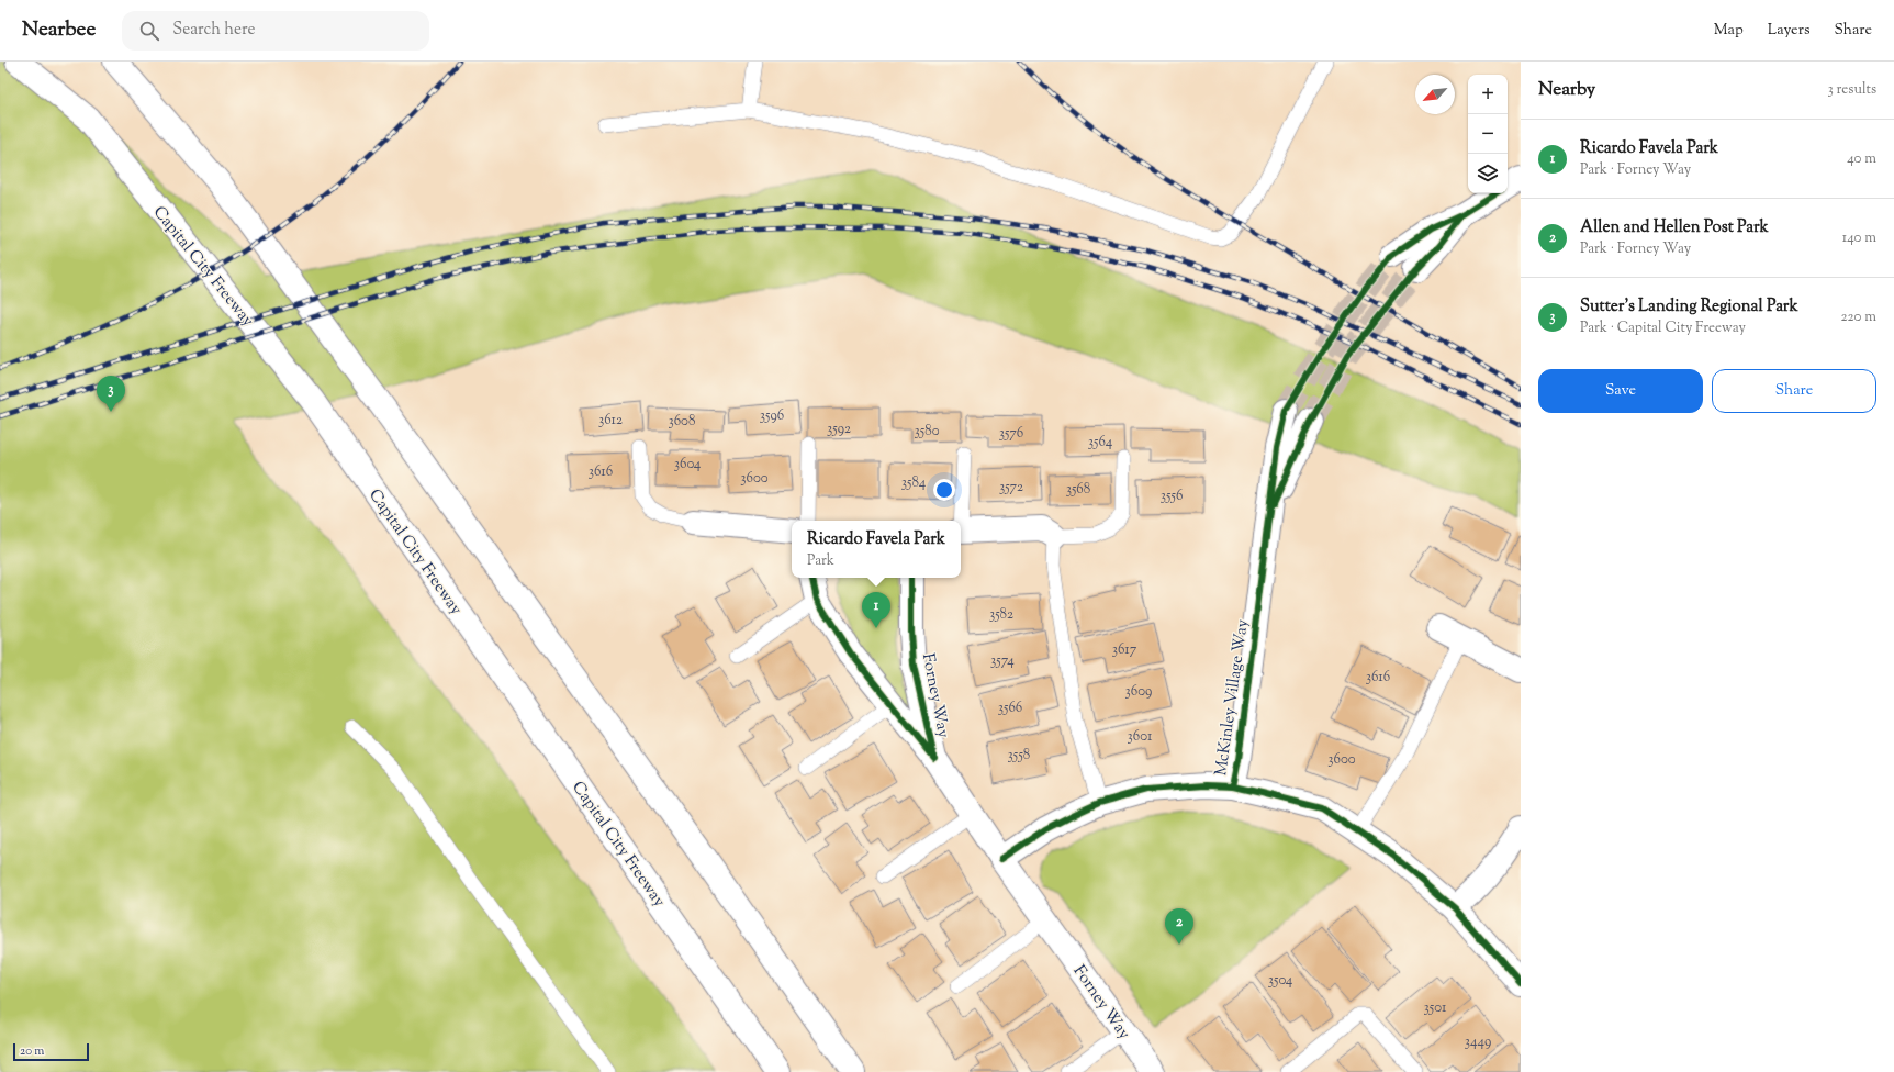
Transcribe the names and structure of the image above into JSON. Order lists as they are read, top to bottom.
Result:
{
  "streets": {
    "main road": ["Capital City Freeway", "Forney Way", "McKinley Village Way"]
  },
  "house_numbers": [
    "3596",
    "3612",
    "3608",
    "3592",
    "3580",
    "3576",
    "3564",
    "3604",
    "3616",
    "3600",
    "3584",
    "3572",
    "3568",
    "3556",
    "3582",
    "3617",
    "3574",
    "3616",
    "3609",
    "3566",
    "3601",
    "3558",
    "3600",
    "3504",
    "3501",
    "3449"
  ],
  "scale_bar": "20 m",
  "north": "bottom left",
  "page": {
    "header": "Nearbee",
    "search": "Search here",
    "nav": ["Map", "Layers", "Share"],
    "heading": ["Nearby", "3 results"],
    "map_buttons": ["+", "−"],
    "list": [
      {
        "mark": "1",
        "name": "Ricardo Favela Park",
        "note": "Park · Forney Way",
        "value": "40 m"
      },
      {
        "mark": "2",
        "name": "Allen and Hellen Post Park",
        "note": "Park · Forney Way",
        "value": "140 m"
      },
      {
        "mark": "3",
        "name": "Sutter's Landing Regional Park",
        "note": "Park · Capital City Freeway",
        "value": "220 m"
      }
    ],
    "buttons": ["Save", "Share"],
    "pins": ["3", "1", "2"],
    "popup": ["Ricardo Favela Park", "Park"],
    "scale": "20 m"
  }
}
